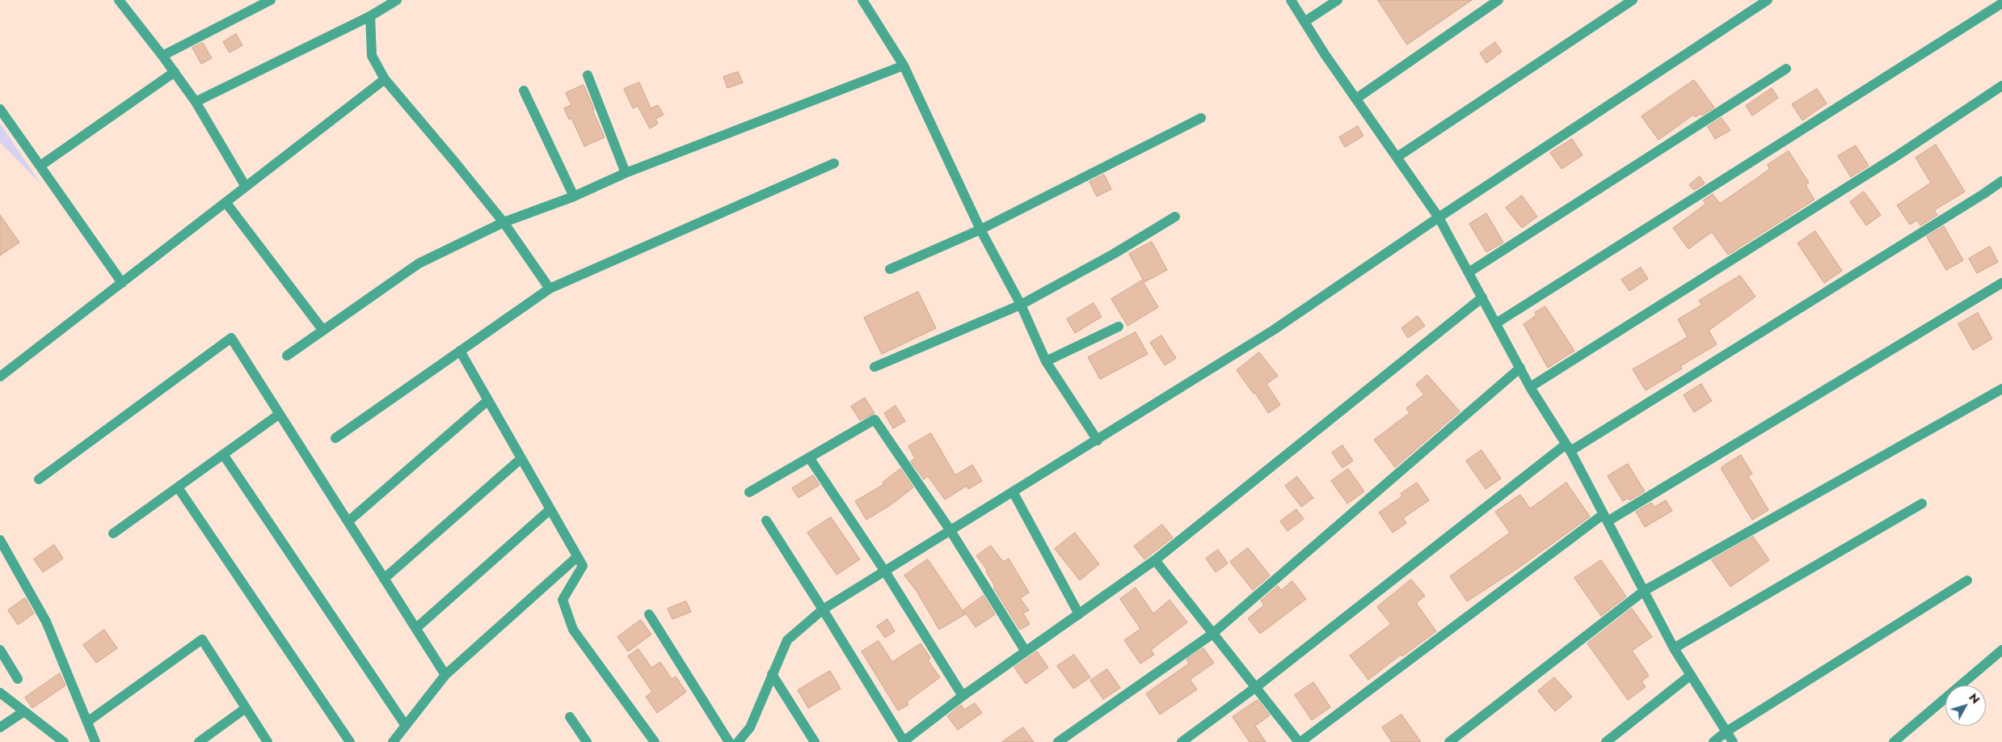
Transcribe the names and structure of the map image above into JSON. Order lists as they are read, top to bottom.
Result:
{
  "north": "top right"
}
